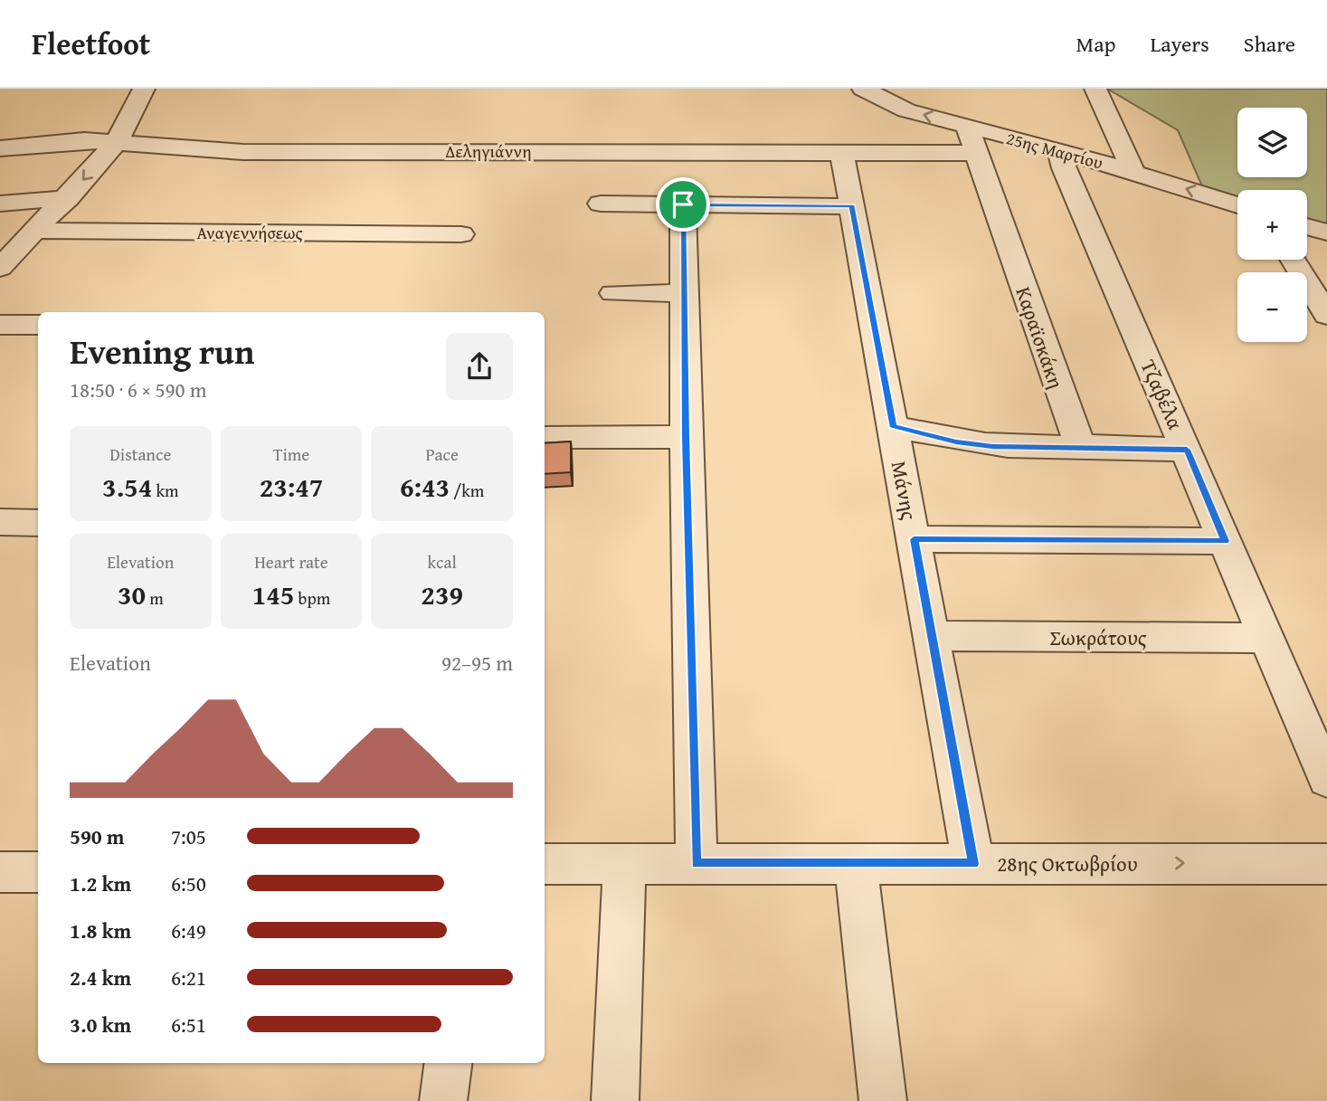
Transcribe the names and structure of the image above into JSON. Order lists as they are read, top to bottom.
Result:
{
  "streets": {
    "street": [
      "25ης Μαρτίου",
      "Δεληγιάννη",
      "Αναγεννήσεως",
      "Καραϊσκάκη",
      "Τζαβέλα",
      "Μάνης",
      "Σωκράτους",
      "28ης Οκτωβρίου"
    ]
  },
  "crossings": [
    ["25ης Μαρτίου", "Καραϊσκάκη"],
    ["25ης Μαρτίου", "Τζαβέλα"],
    ["Δεληγιάννη", "Καραϊσκάκη"],
    ["Δεληγιάννη", "Μάνης"],
    ["Τζαβέλα", "Σωκράτους"],
    ["Μάνης", "Σωκράτους"],
    ["Μάνης", "28ης Οκτωβρίου"]
  ],
  "one_way": ["28ης Οκτωβρίου"],
  "page": {
    "header": "Fleetfoot",
    "nav": ["Map", "Layers", "Share"],
    "map_buttons": ["+", "−"],
    "heading": ["Evening run", "18:50 · 6 × 590 m"],
    "stats": [
      ["Distance", "3.54 km"],
      ["Time", "23:47"],
      ["Pace", "6:43 /km"],
      ["Elevation", "30 m"],
      ["Heart rate", "145 bpm"],
      ["kcal", "239"]
    ],
    "chart": ["Elevation", "92–95 m"],
    "list": [
      {
        "name": "590 m",
        "note": "7:05"
      },
      {
        "name": "1.2 km",
        "note": "6:50"
      },
      {
        "name": "1.8 km",
        "note": "6:49"
      },
      {
        "name": "2.4 km",
        "note": "6:21"
      },
      {
        "name": "3.0 km",
        "note": "6:51"
      }
    ]
  }
}
